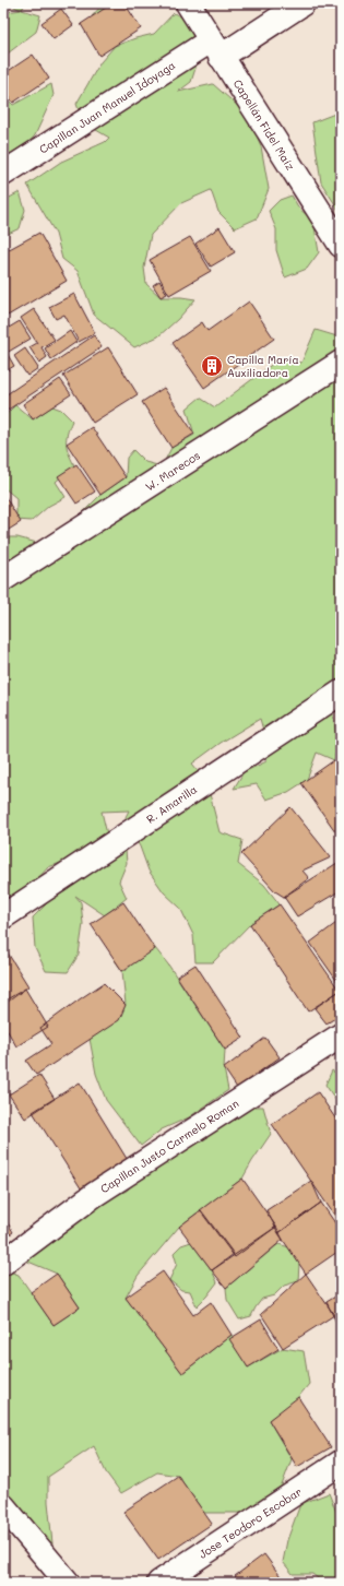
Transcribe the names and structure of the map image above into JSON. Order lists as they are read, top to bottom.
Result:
{
  "streets": {
    "street": [
      "Capillan Juan Manuel Idoyaga",
      "Capellán Fidel Maíz",
      "W. Marecos",
      "R. Amarilla",
      "Capillan Justo Carmelo Roman",
      "Jose Teodoro Escobar"
    ]
  },
  "crossings": [
    ["Capillan Juan Manuel Idoyaga", "Capellán Fidel Maíz"]
  ],
  "places": {
    "building": ["Capilla María Auxiliadora"]
  }
}
